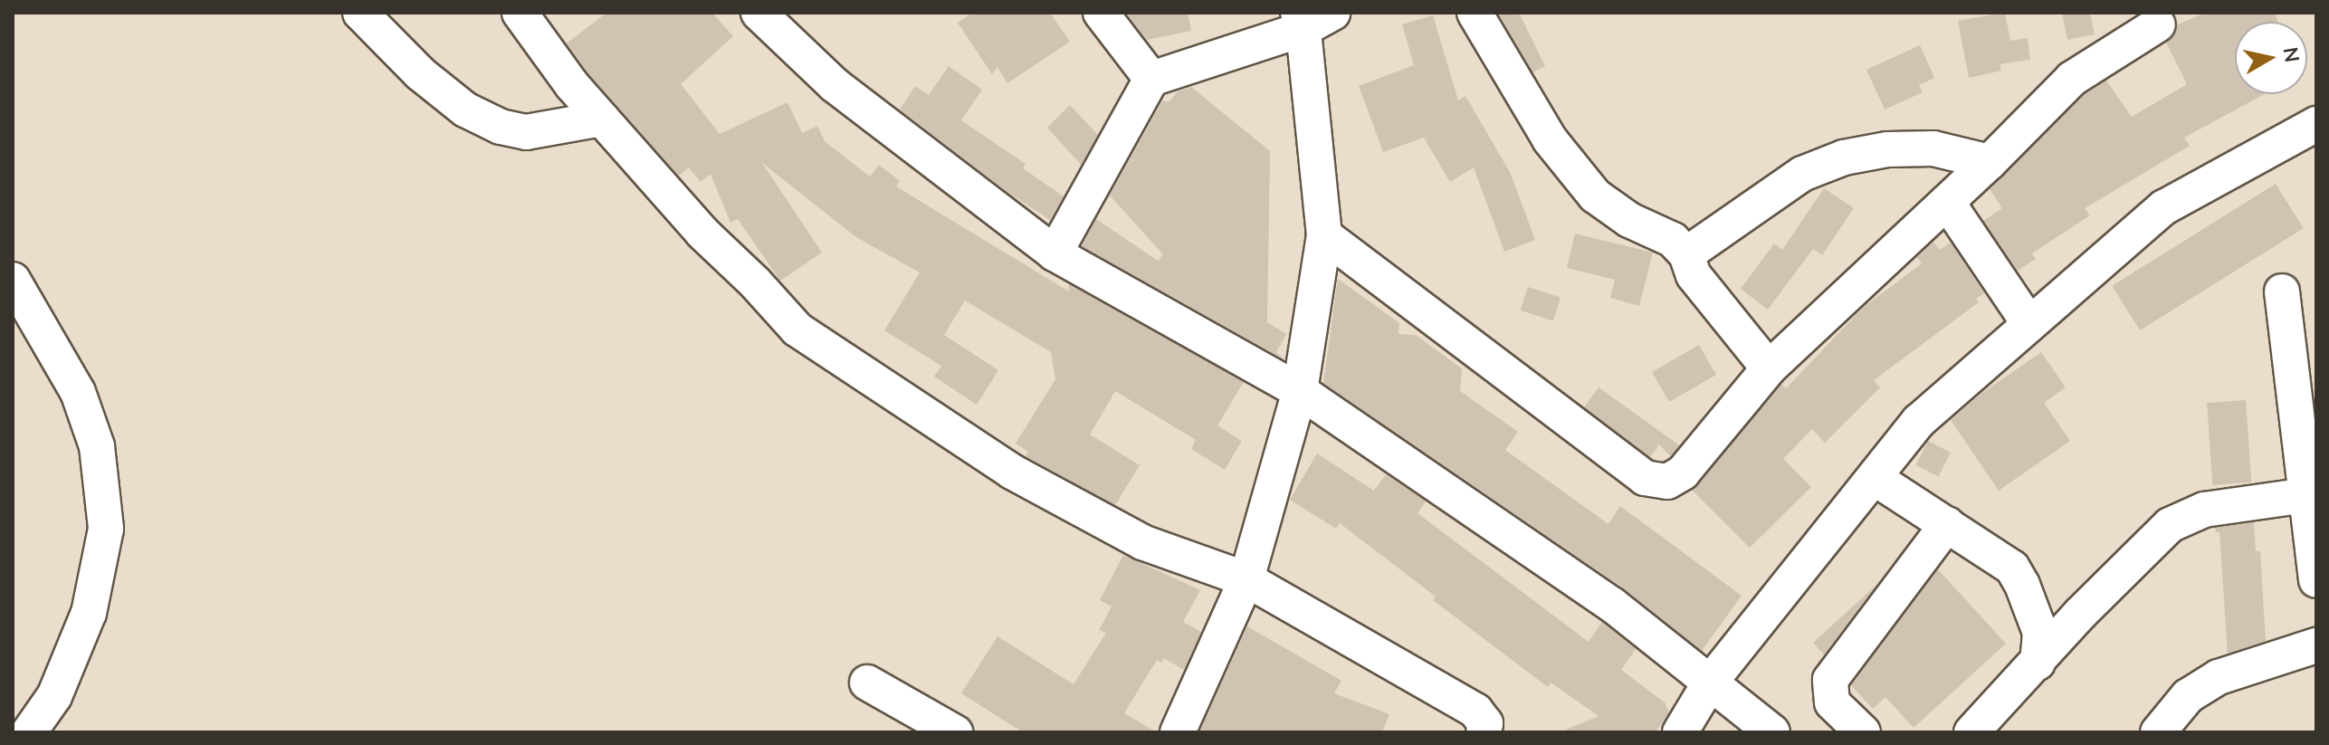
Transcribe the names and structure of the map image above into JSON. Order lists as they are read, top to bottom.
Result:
{
  "north": "right"
}
